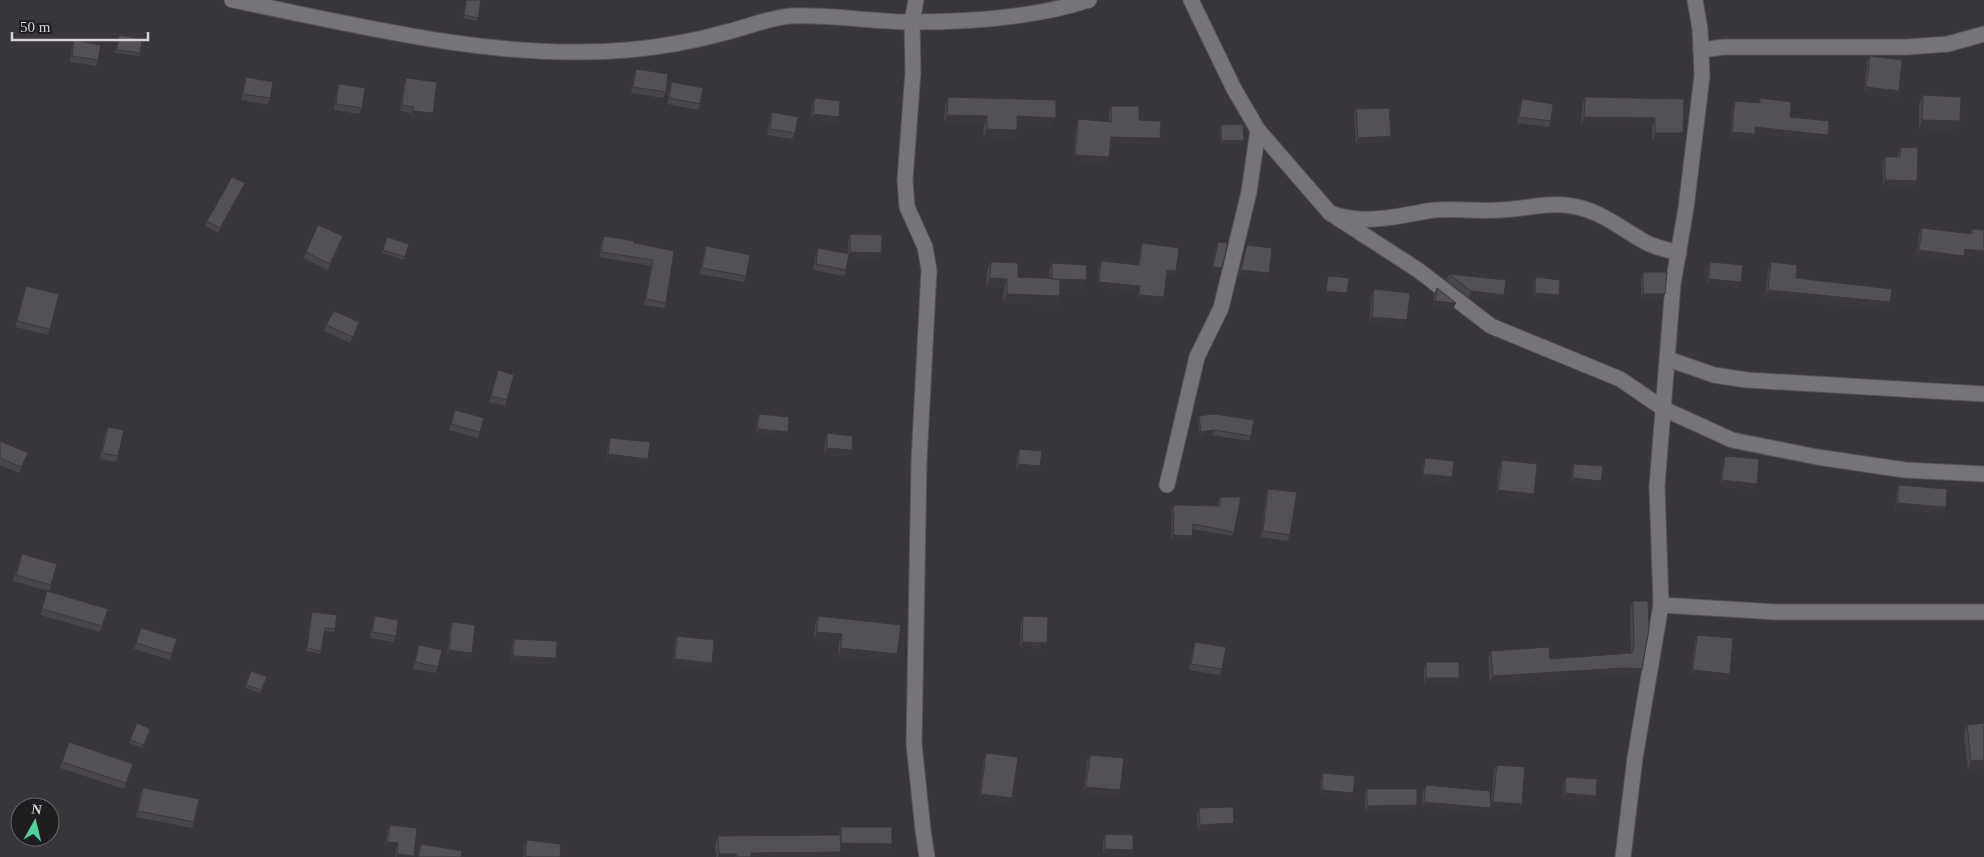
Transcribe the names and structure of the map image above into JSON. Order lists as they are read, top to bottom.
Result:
{
  "scale_bar": "50 m",
  "north": "top"
}
